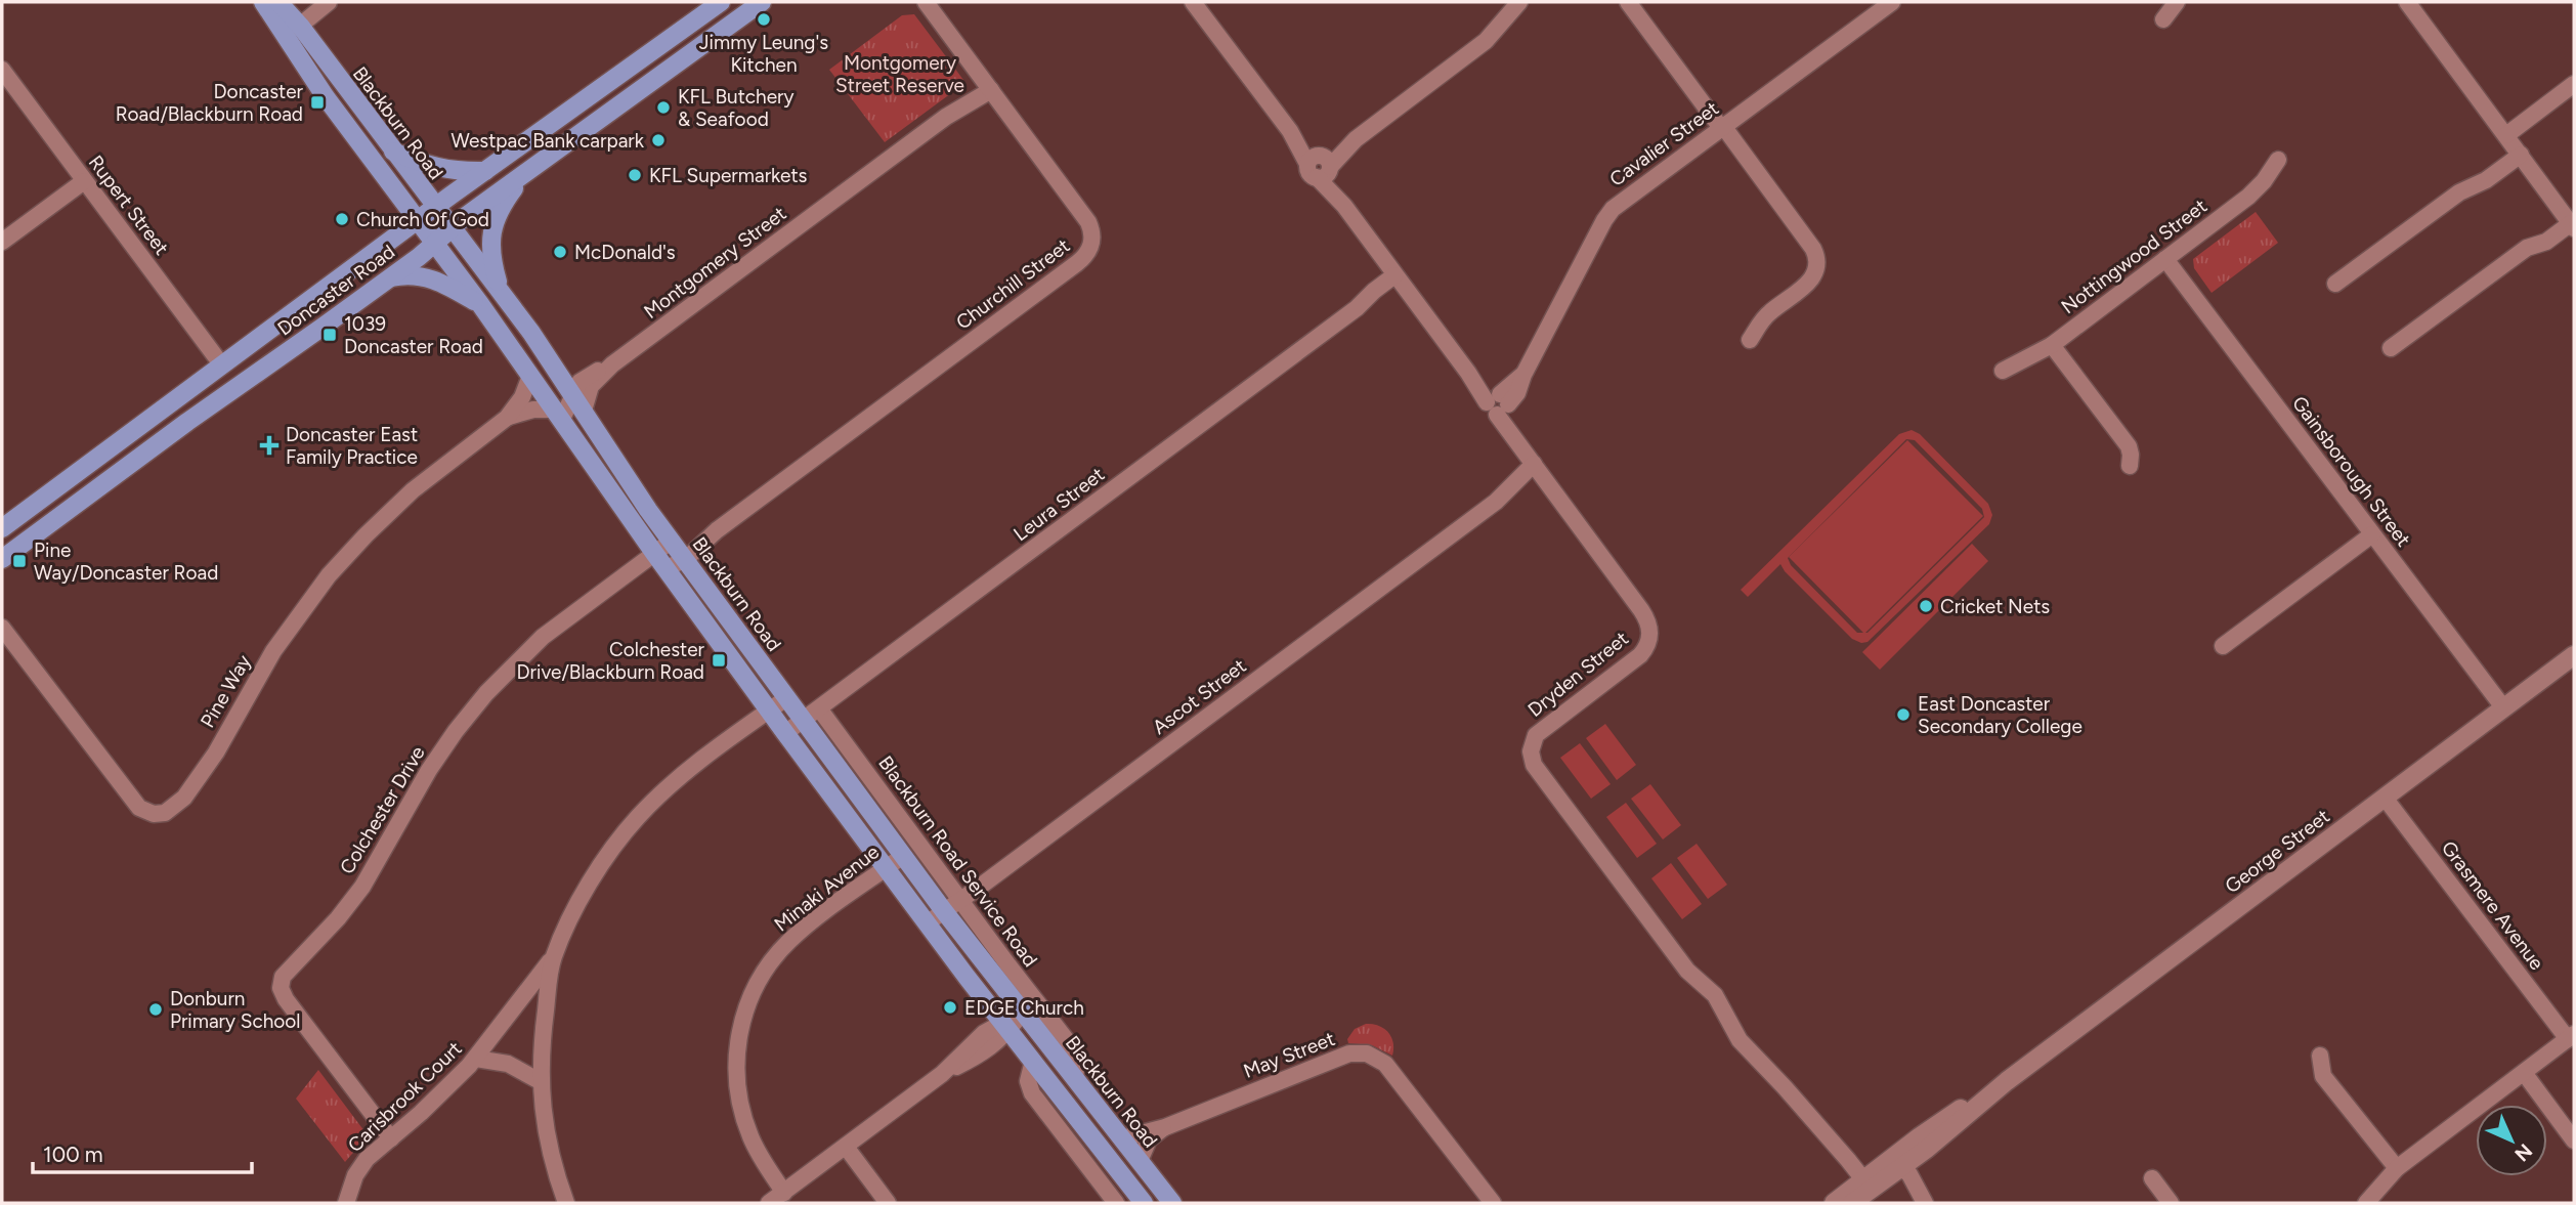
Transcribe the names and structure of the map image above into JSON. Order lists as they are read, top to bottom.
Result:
{
  "streets": {
    "main road": ["Blackburn Road", "Doncaster Road", "George Street"],
    "street": [
      "Cavalier Street",
      "Rupert Street",
      "Nottingwood Street",
      "Montgomery Street",
      "Churchill Street",
      "Gainsborough Street",
      "Leura Street",
      "Dryden Street",
      "Pine Way",
      "Ascot Street",
      "Colchester Drive",
      "Blackburn Road Service Road",
      "Minaki Avenue",
      "Grasmere Avenue",
      "May Street",
      "Carisbrook Court"
    ]
  },
  "crossings": [
    ["Blackburn Road", "Montgomery Street"],
    ["Blackburn Road", "Churchill Street"],
    ["Blackburn Road", "Doncaster Road"],
    ["Blackburn Road", "Leura Street"],
    ["Blackburn Road", "Pine Way"],
    ["Blackburn Road", "Ascot Street"],
    ["Blackburn Road", "Colchester Drive"],
    ["Blackburn Road", "Blackburn Road Service Road"],
    ["Blackburn Road", "Minaki Avenue"],
    ["Blackburn Road", "May Street"],
    ["Cavalier Street", "Dryden Street"],
    ["Rupert Street", "Doncaster Road"],
    ["Nottingwood Street", "Gainsborough Street"],
    ["Montgomery Street", "Churchill Street"],
    ["Montgomery Street", "Pine Way"],
    ["Churchill Street", "Colchester Drive"],
    ["Gainsborough Street", "George Street"],
    ["Leura Street", "Dryden Street"],
    ["Leura Street", "Blackburn Road Service Road"],
    ["Dryden Street", "Ascot Street"],
    ["Dryden Street", "George Street"],
    ["Ascot Street", "Blackburn Road Service Road"],
    ["Colchester Drive", "Carisbrook Court"],
    ["George Street", "Grasmere Avenue"]
  ],
  "parks": ["Montgomery Street Reserve"],
  "places": {
    "other": [
      "Jimmy Leung's Kitchen",
      "KFL Butchery & Seafood",
      "Westpac Bank carpark",
      "KFL Supermarkets",
      "Church Of God",
      "McDonald's",
      "Cricket Nets",
      "East Doncaster Secondary College",
      "EDGE Church",
      "Donburn Primary School"
    ],
    "transit": [
      "Doncaster Road/Blackburn Road",
      "1039 Doncaster Road",
      "Pine Way/Doncaster Road",
      "Colchester Drive/Blackburn Road"
    ],
    "health": ["Doncaster East Family Practice"]
  },
  "scale_bar": "100 m",
  "north": "bottom right"
}
